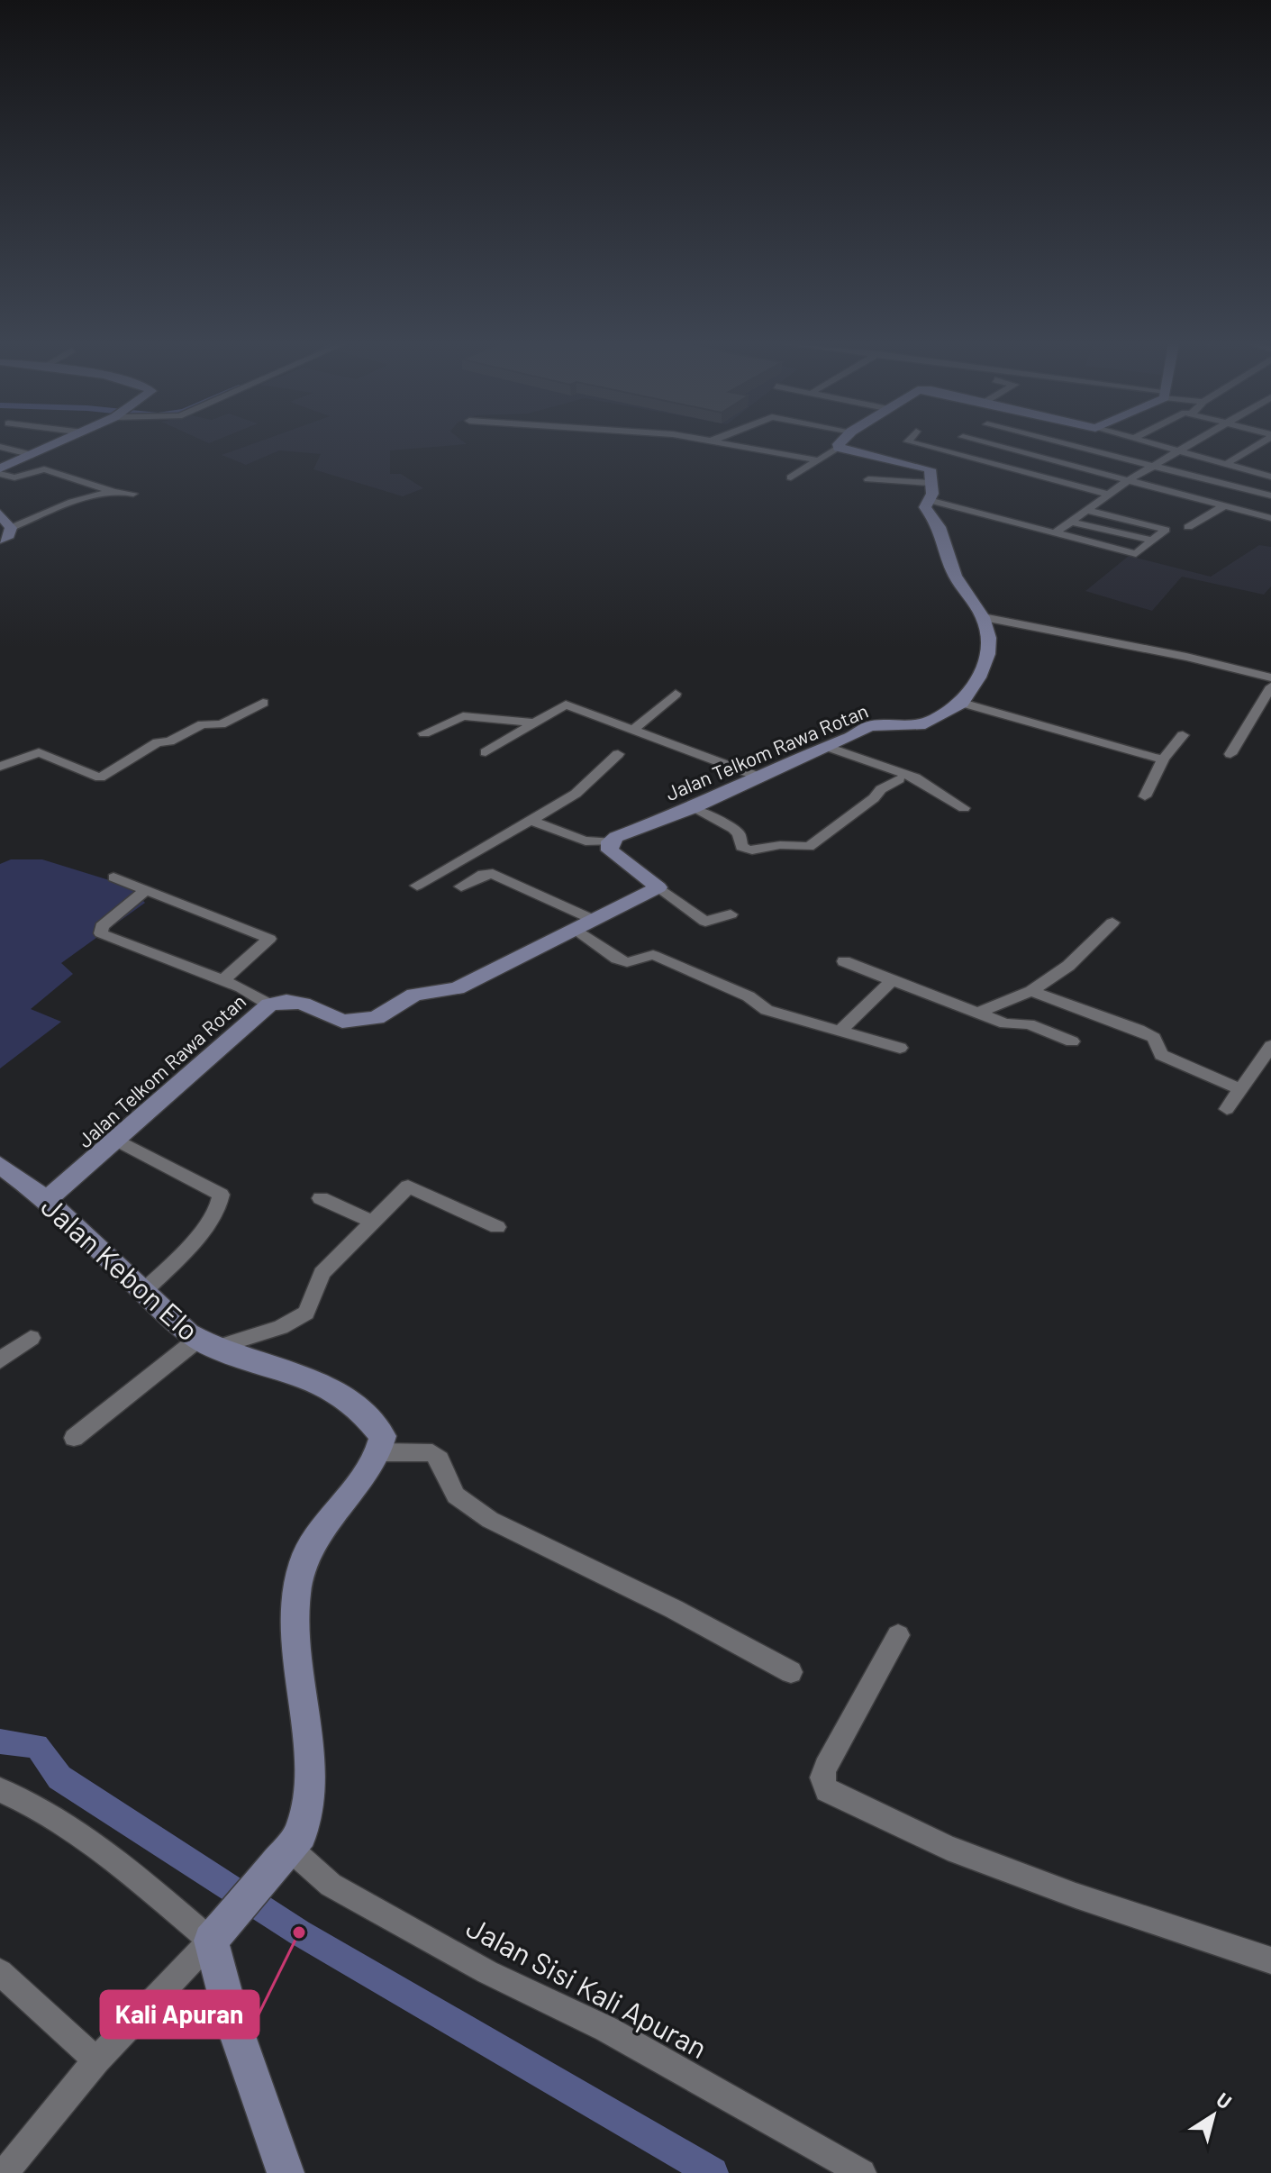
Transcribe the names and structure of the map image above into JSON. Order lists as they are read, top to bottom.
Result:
{
  "streets": {
    "street": ["Jalan Telkom Rawa Rotan", "Jalan Kebon Elo", "Jalan Sisi Kali Apuran"]
  },
  "crossings": [
    ["Jalan Telkom Rawa Rotan", "Jalan Kebon Elo"]
  ],
  "places": ["Kali Apuran"],
  "north": "top right"
}
